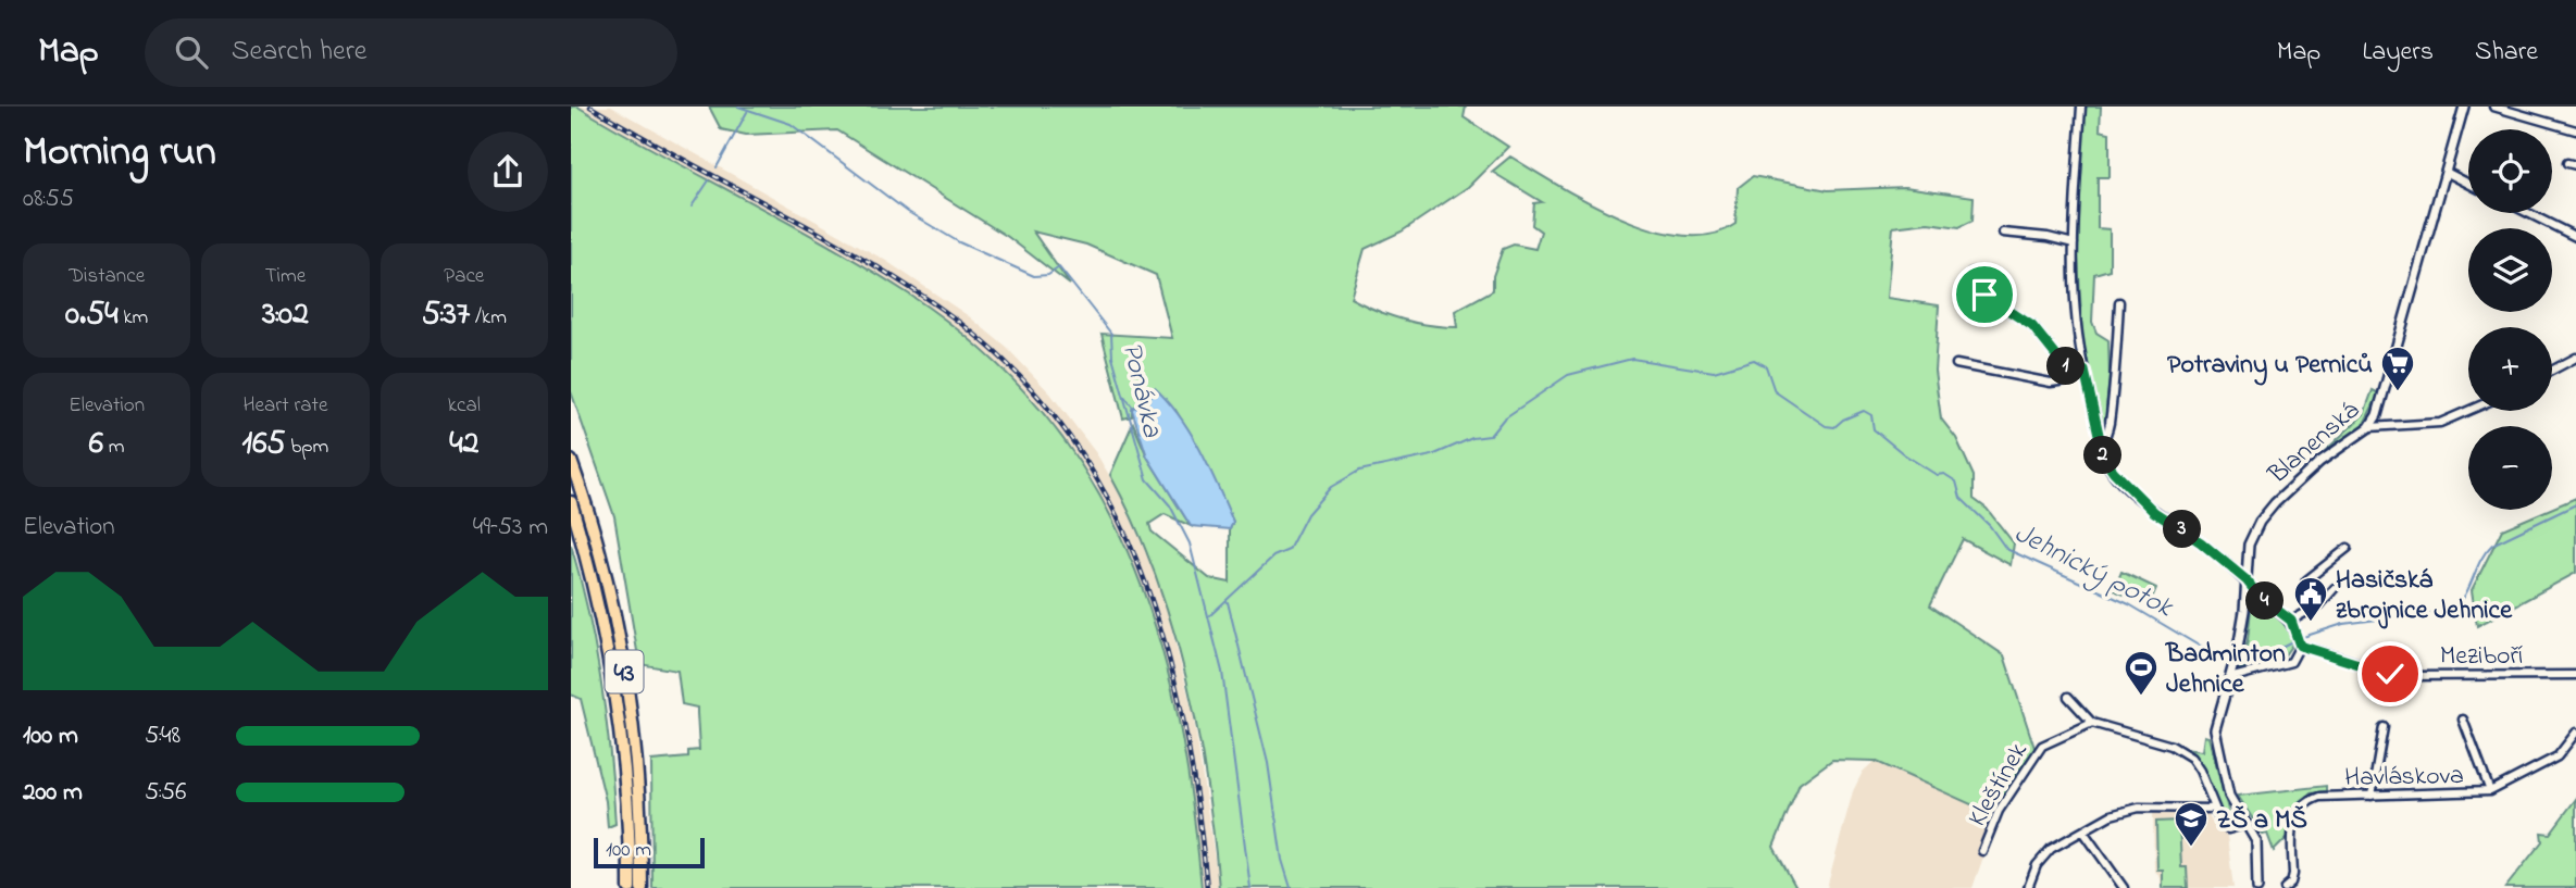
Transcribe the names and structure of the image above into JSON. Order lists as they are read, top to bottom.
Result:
{
  "streets": {
    "highway": ["43"],
    "street": [
      "Blanenská",
      "Meziboří",
      "Havláskova",
      "Kleštínek"
    ]
  },
  "water": ["Ponávka", "Jehnický potok"],
  "places": {
    "supermarket": ["Potraviny u Perniců"],
    "public building": ["Hasičská zbrojnice Jehnice"],
    "sports": ["Badminton Jehnice"],
    "school or university": ["ZŠ a MŠ"]
  },
  "scale_bar": "100 m",
  "page": {
    "header": "Map",
    "search": "Search here",
    "nav": ["Map", "Layers", "Share"],
    "heading": ["Morning run", "08:55"],
    "map_buttons": ["+", "−"],
    "stats": [
      ["Distance", "0.54 km"],
      ["Time", "3:02"],
      ["Pace", "5:37 /km"],
      ["Elevation", "6 m"],
      ["Heart rate", "165 bpm"],
      ["kcal", "42"]
    ],
    "pins": [
      "1",
      "2",
      "3",
      "4"
    ],
    "chart": ["Elevation", "49–53 m"],
    "list": [
      {
        "name": "100 m",
        "note": "5:48"
      },
      {
        "name": "200 m",
        "note": "5:56"
      }
    ],
    "scale": "100 m"
  }
}
